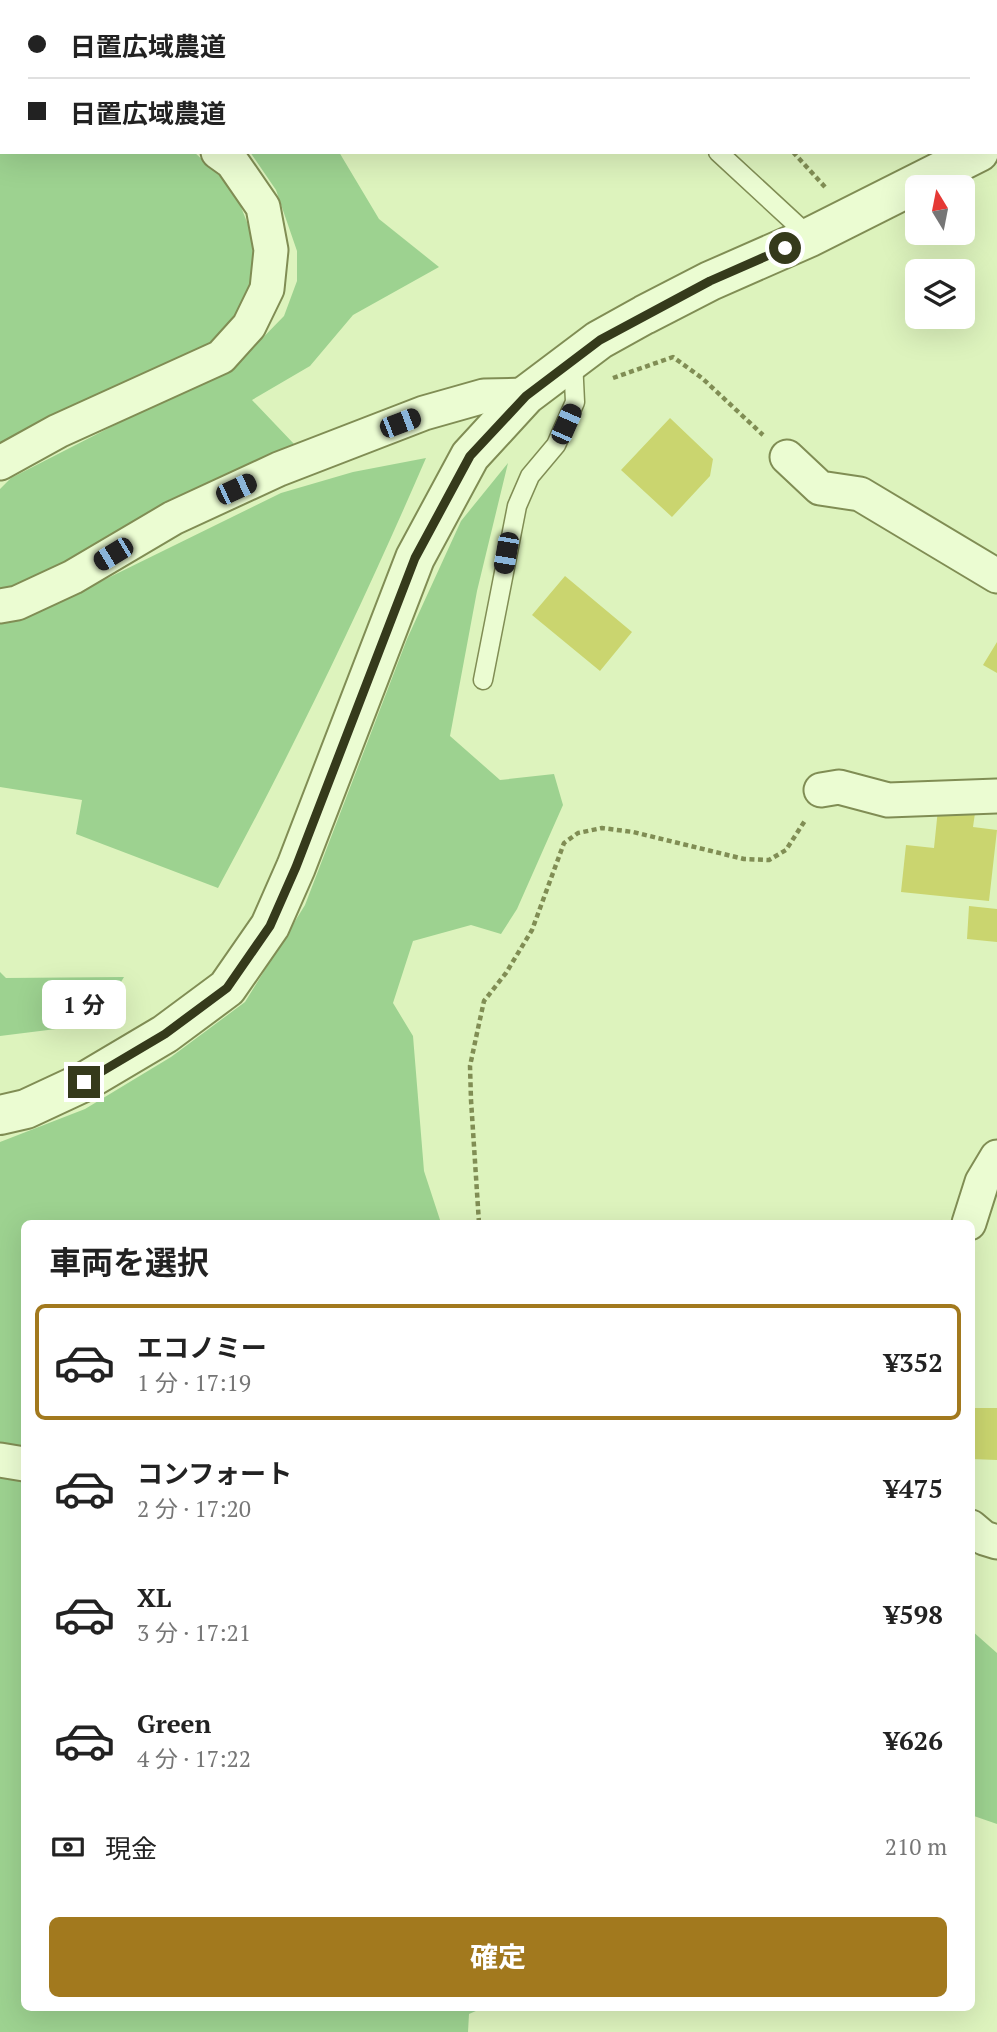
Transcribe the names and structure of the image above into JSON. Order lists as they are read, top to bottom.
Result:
{
  "north": "top",
  "page": {
    "banner": ["日置広域農道", "日置広域農道"],
    "bubble": "1 分",
    "heading": "車両を選択",
    "list": [
      {
        "name": "エコノミー",
        "note": "1 分 · 17:19",
        "value": "¥352"
      },
      {
        "name": "コンフォート",
        "note": "2 分 · 17:20",
        "value": "¥475"
      },
      {
        "name": "XL",
        "note": "3 分 · 17:21",
        "value": "¥598"
      },
      {
        "name": "Green",
        "note": "4 分 · 17:22",
        "value": "¥626"
      }
    ],
    "pay": ["現金", "210 m"],
    "buttons": "確定"
  }
}
